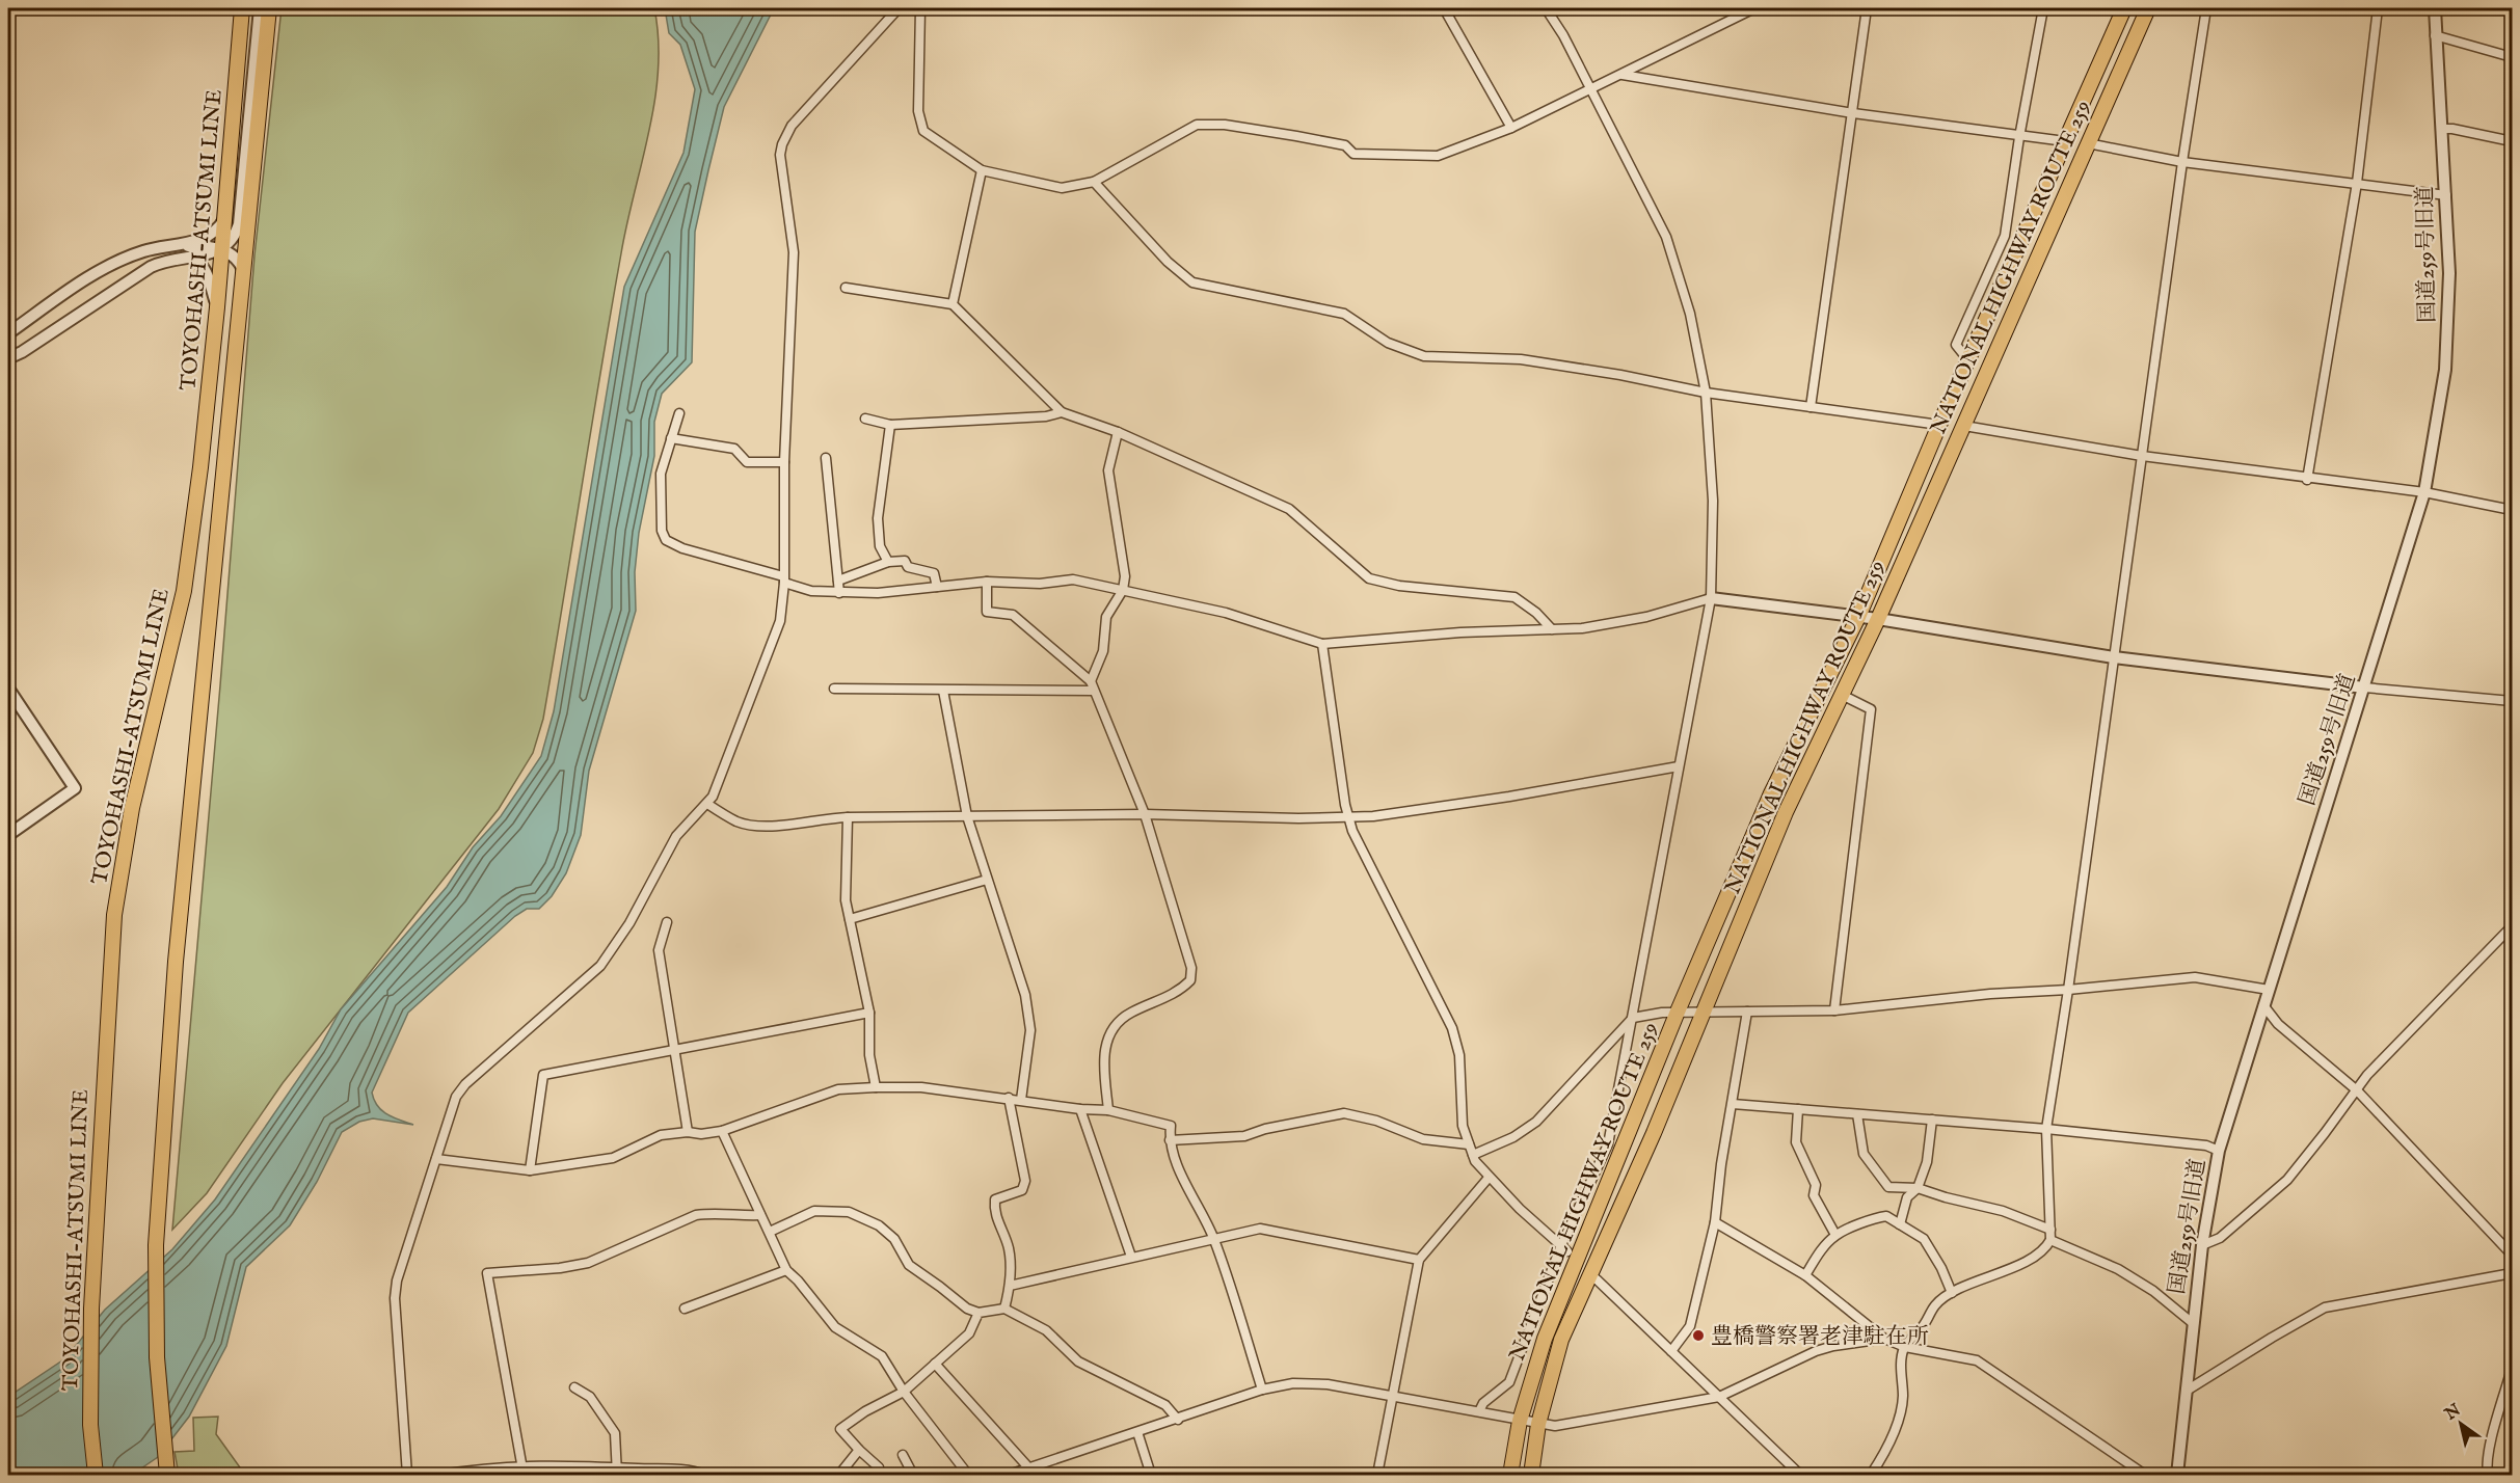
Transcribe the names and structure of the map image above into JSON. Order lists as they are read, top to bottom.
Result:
{
  "streets": {
    "main road": ["TOYOHASHI-ATSUMI LINE", "NATIONAL HIGHWAY ROUTE 259"],
    "street": ["国道259号旧道"]
  },
  "places": ["豊橋警察署老津駐在所"],
  "north": "top left"
}
